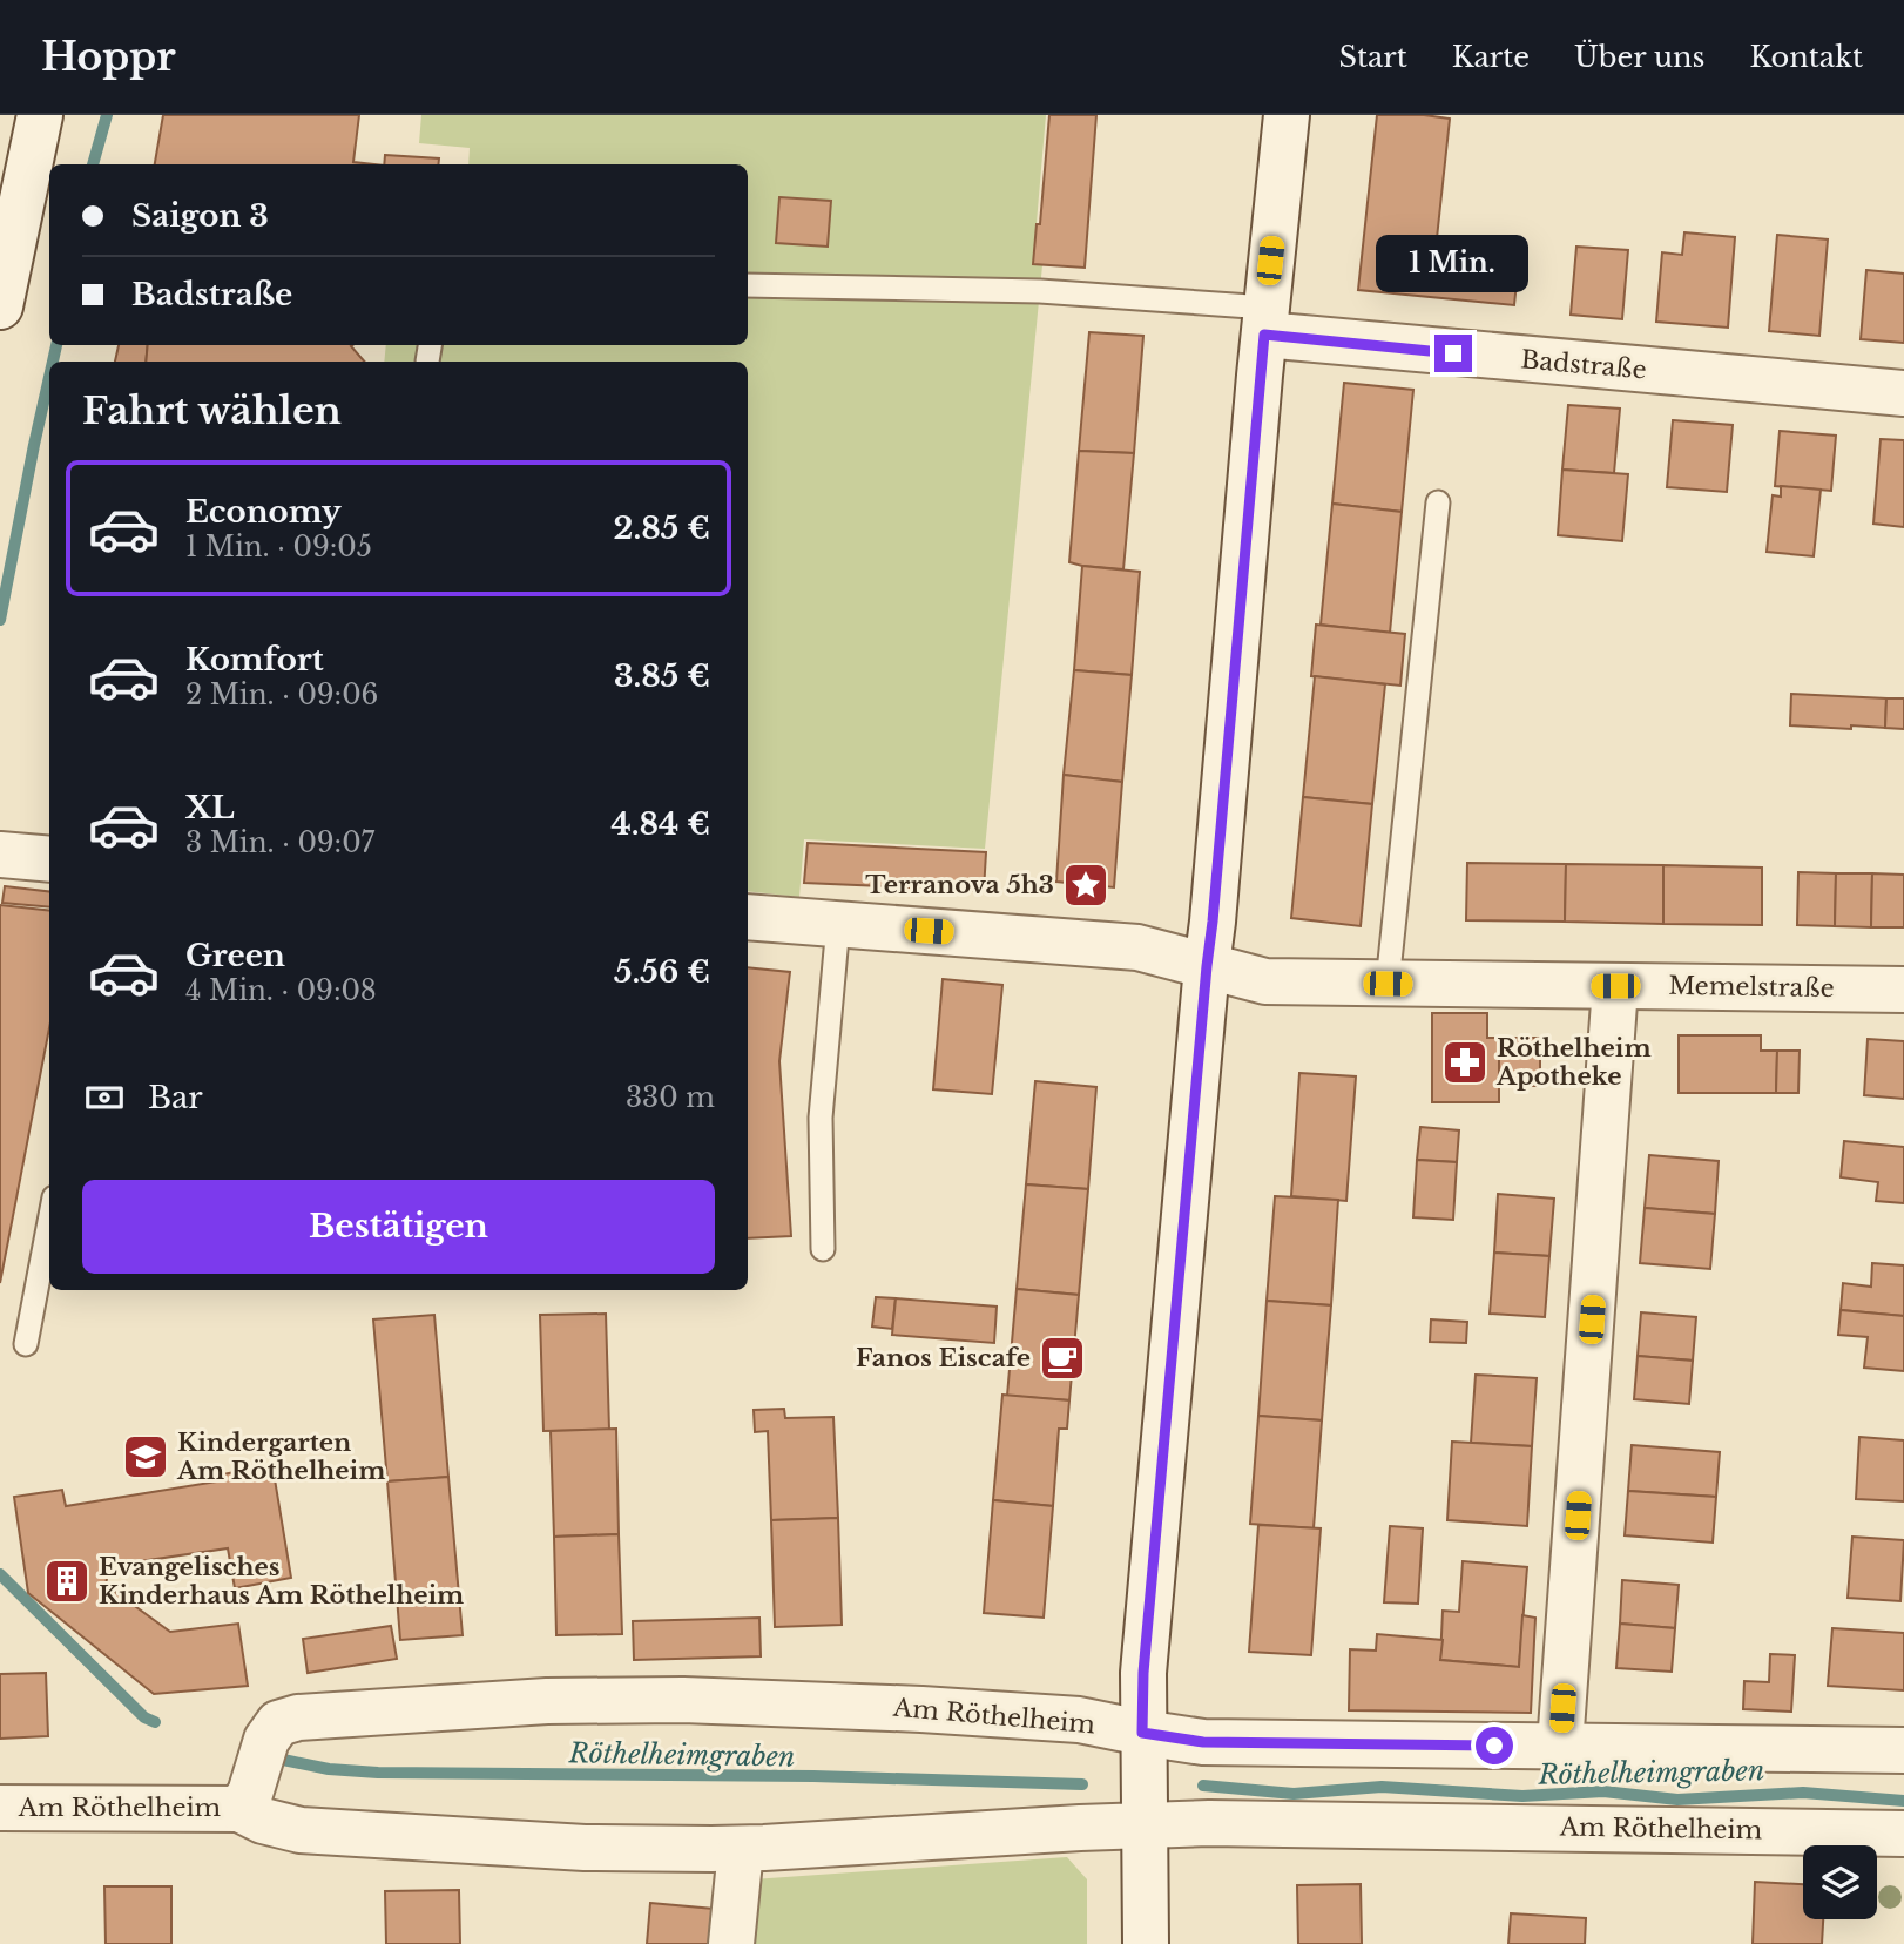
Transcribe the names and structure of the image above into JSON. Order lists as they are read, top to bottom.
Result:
{
  "streets": {
    "street": ["Badstraße", "Memelstraße", "Am Röthelheim"]
  },
  "water": ["Röthelheimgraben"],
  "places": {
    "place": ["Terranova 5h3"],
    "pharmacy": ["Röthelheim Apotheke"],
    "cafe": ["Fanos Eiscafe"],
    "school or university": ["Kindergarten Am Röthelheim"],
    "building": ["Evangelisches Kinderhaus Am Röthelheim"]
  },
  "page": {
    "header": "Hoppr",
    "nav": [
      "Start",
      "Karte",
      "Über uns",
      "Kontakt"
    ],
    "banner": ["Saigon 3", "Badstraße"],
    "bubble": "1 Min.",
    "heading": "Fahrt wählen",
    "list": [
      {
        "name": "Economy",
        "note": "1 Min. · 09:05",
        "value": "2.85 €"
      },
      {
        "name": "Komfort",
        "note": "2 Min. · 09:06",
        "value": "3.85 €"
      },
      {
        "name": "XL",
        "note": "3 Min. · 09:07",
        "value": "4.84 €"
      },
      {
        "name": "Green",
        "note": "4 Min. · 09:08",
        "value": "5.56 €"
      }
    ],
    "pay": ["Bar", "330 m"],
    "buttons": "Bestätigen"
  }
}
